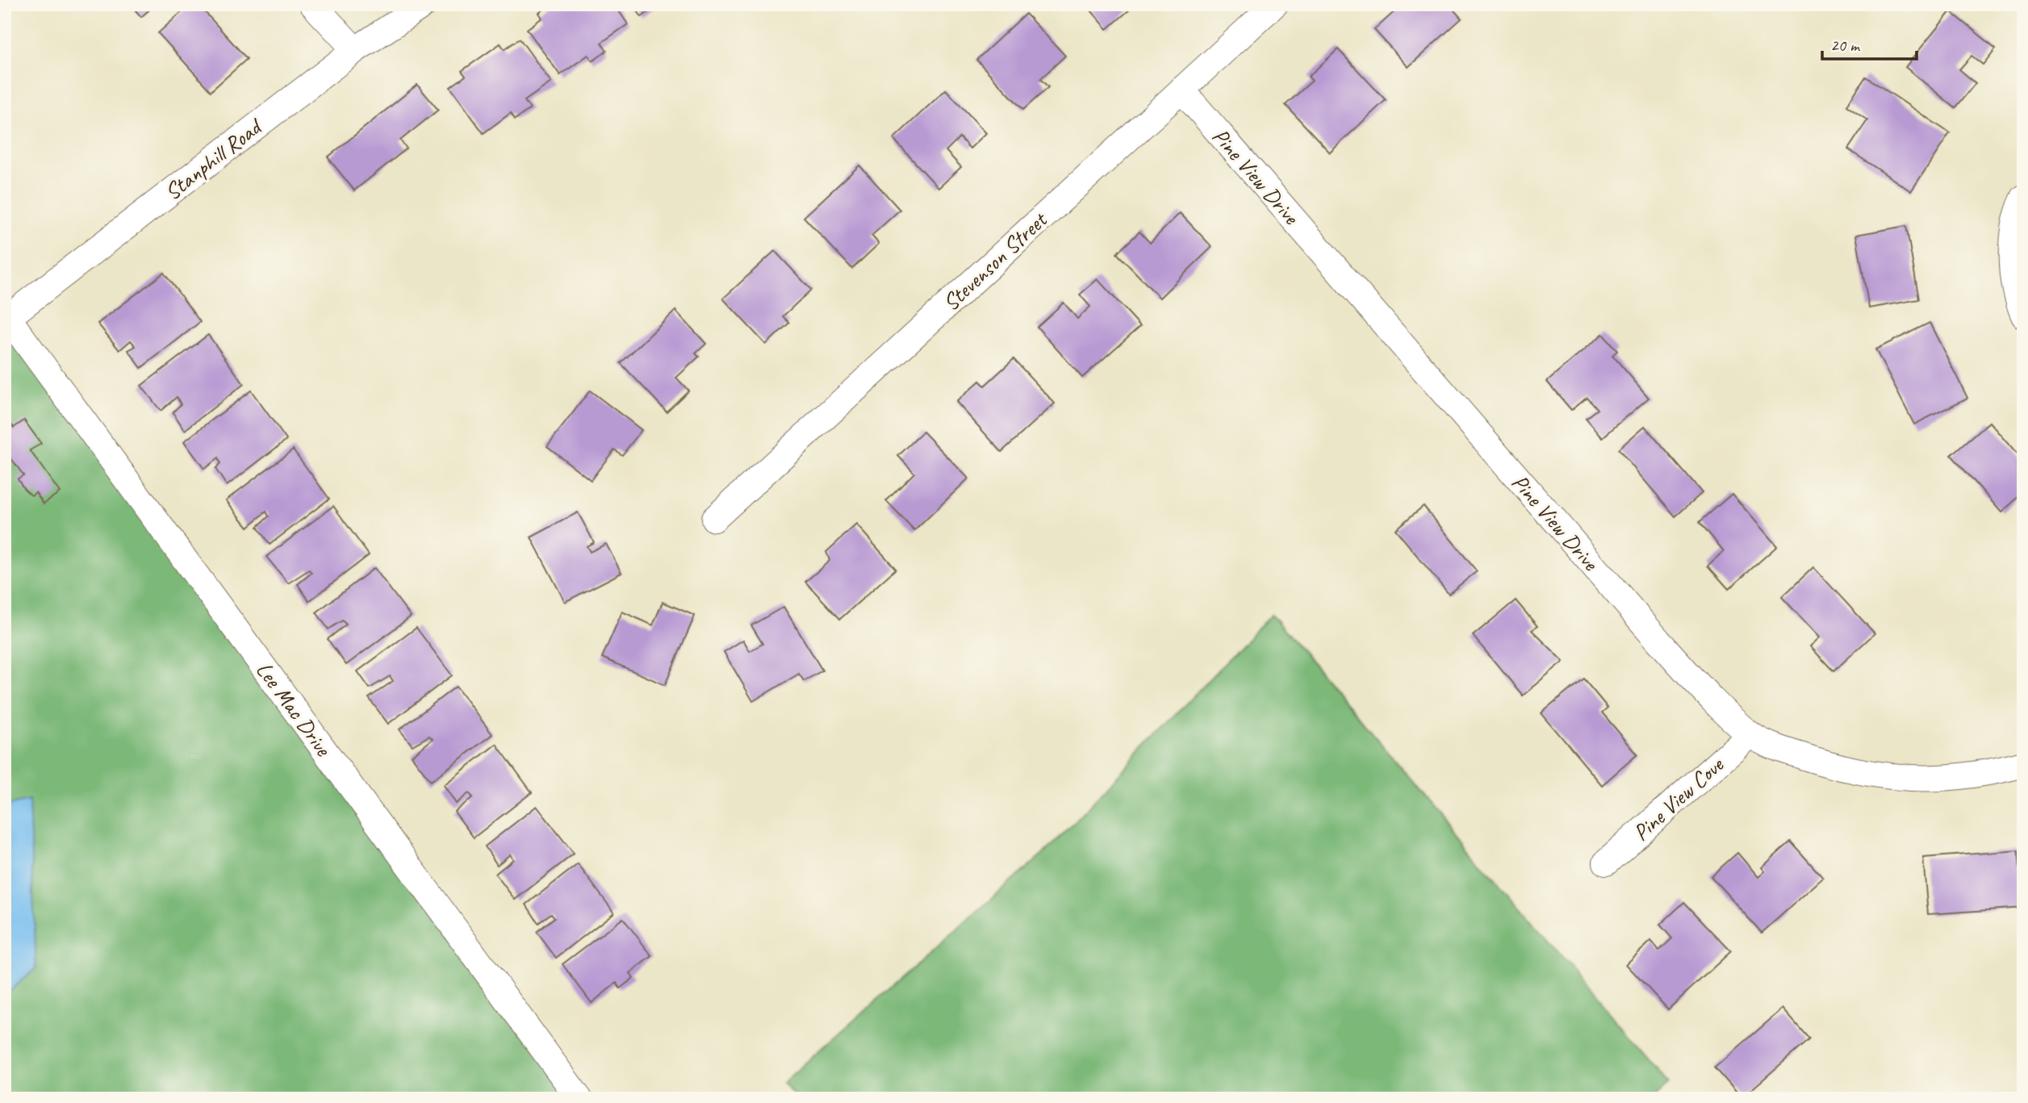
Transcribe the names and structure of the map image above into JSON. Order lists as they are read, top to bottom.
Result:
{
  "streets": {
    "street": [
      "Stanphill Road",
      "Pine View Drive",
      "Stevenson Street",
      "Lee Mac Drive",
      "Pine View Cove"
    ]
  },
  "crossings": [
    ["Stanphill Road", "Lee Mac Drive"],
    ["Pine View Drive", "Stevenson Street"],
    ["Pine View Drive", "Pine View Cove"]
  ],
  "scale_bar": "20 m"
}
